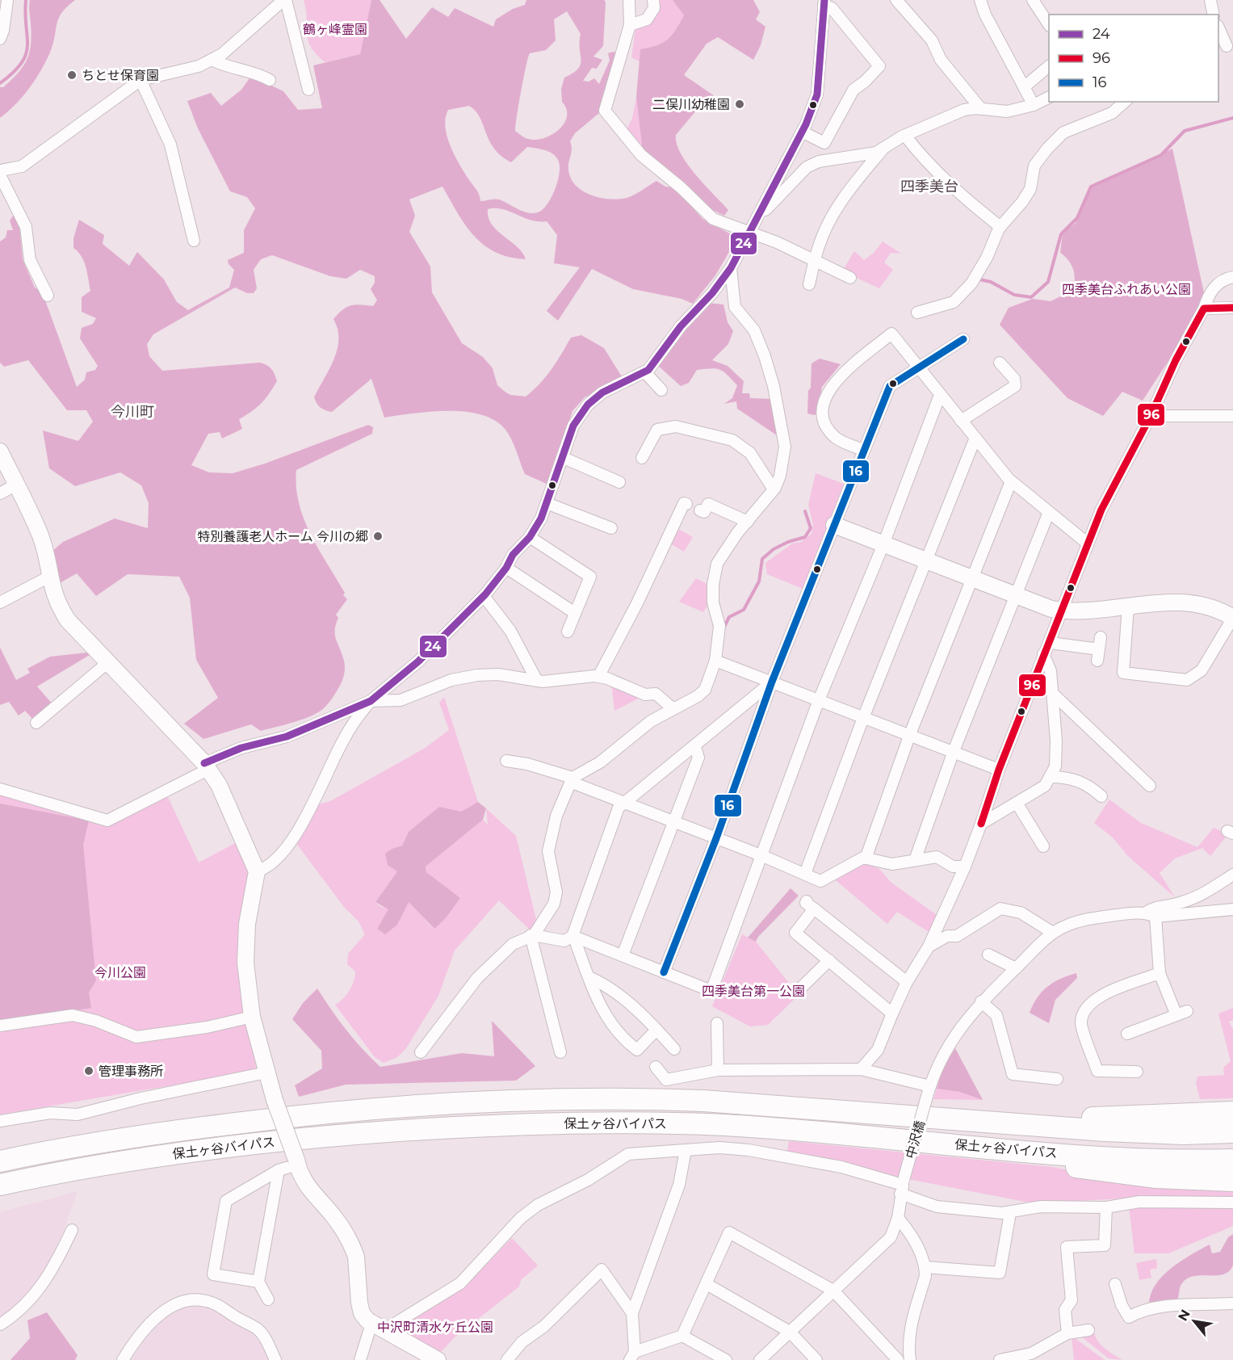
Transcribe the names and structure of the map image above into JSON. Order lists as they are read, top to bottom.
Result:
{
  "streets": {
    "highway": ["保土ヶ谷バイパス"],
    "street": ["中沢橋"]
  },
  "districts": ["四季美台", "今川町"],
  "parks": [
    "鶴ヶ峰霊園",
    "四季美台ふれあい公園",
    "今川公園",
    "四季美台第一公園",
    "中沢町清水ケ丘公園"
  ],
  "places": [
    "ちとせ保育園",
    "二俣川幼稚園",
    "特別養護老人ホーム 今川の郷",
    "管理事務所"
  ],
  "lines": ["transit line 24", "transit line 96", "transit line 16"],
  "legend": ["24", "96", "16"],
  "north": "top left"
}
